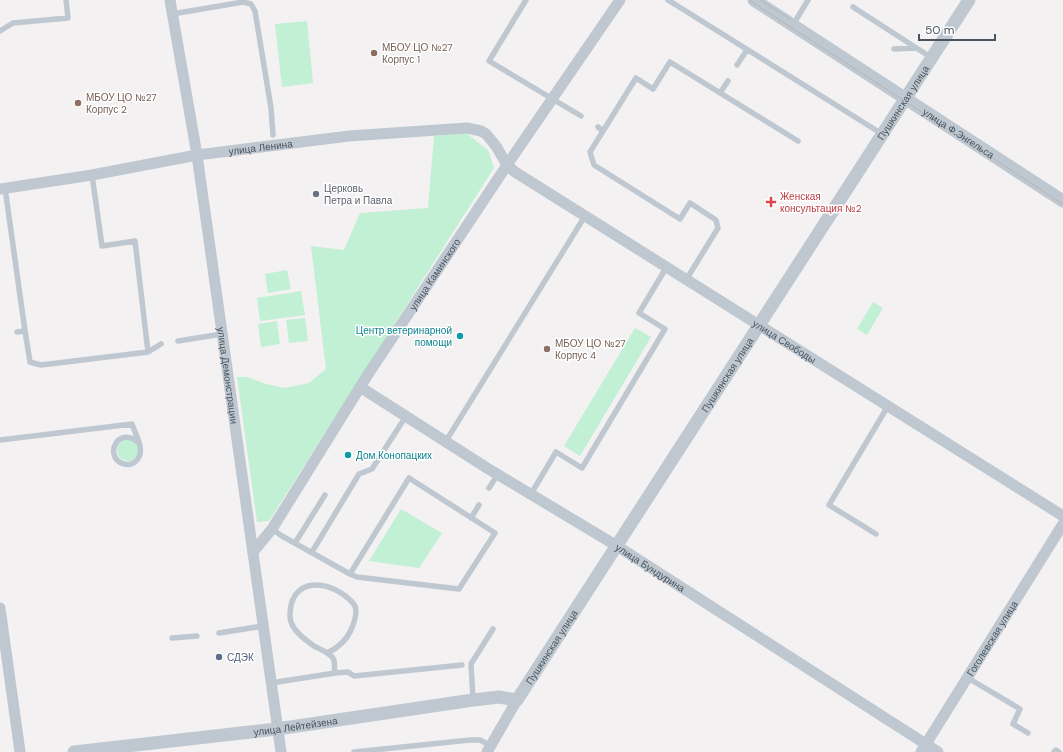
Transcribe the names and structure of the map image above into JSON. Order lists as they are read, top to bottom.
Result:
{
  "streets": {
    "street": [
      "Пушкинская улица",
      "улица Ф.Энгельса",
      "улица Ленина",
      "улица Каминского",
      "улица Свободы",
      "улица Демонстрации",
      "улица Бундурина",
      "Гоголевская улица",
      "улица Лейтейзена"
    ]
  },
  "crossings": [
    ["Пушкинская улица", "улица Ф.Энгельса"],
    ["Пушкинская улица", "улица Свободы"],
    ["Пушкинская улица", "улица Бундурина"],
    ["Пушкинская улица", "улица Лейтейзена"],
    ["улица Ленина", "улица Каминского"],
    ["улица Ленина", "улица Свободы"],
    ["улица Ленина", "улица Демонстрации"],
    ["улица Каминского", "улица Свободы"],
    ["улица Каминского", "улица Демонстрации"],
    ["улица Каминского", "улица Бундурина"],
    ["улица Демонстрации", "улица Лейтейзена"],
    ["улица Бундурина", "Гоголевская улица"]
  ],
  "places": {
    "other": [
      "МБОУ ЦО №27 Корпус 1",
      "МБОУ ЦО №27 Корпус 2",
      "Церковь Петра и Павла",
      "Центр ветеринарной помощи",
      "МБОУ ЦО №27 Корпус 4",
      "Дом Конопацких",
      "СДЭК"
    ],
    "health": ["Женская консультация №2"]
  },
  "scale_bar": "50 m"
}
